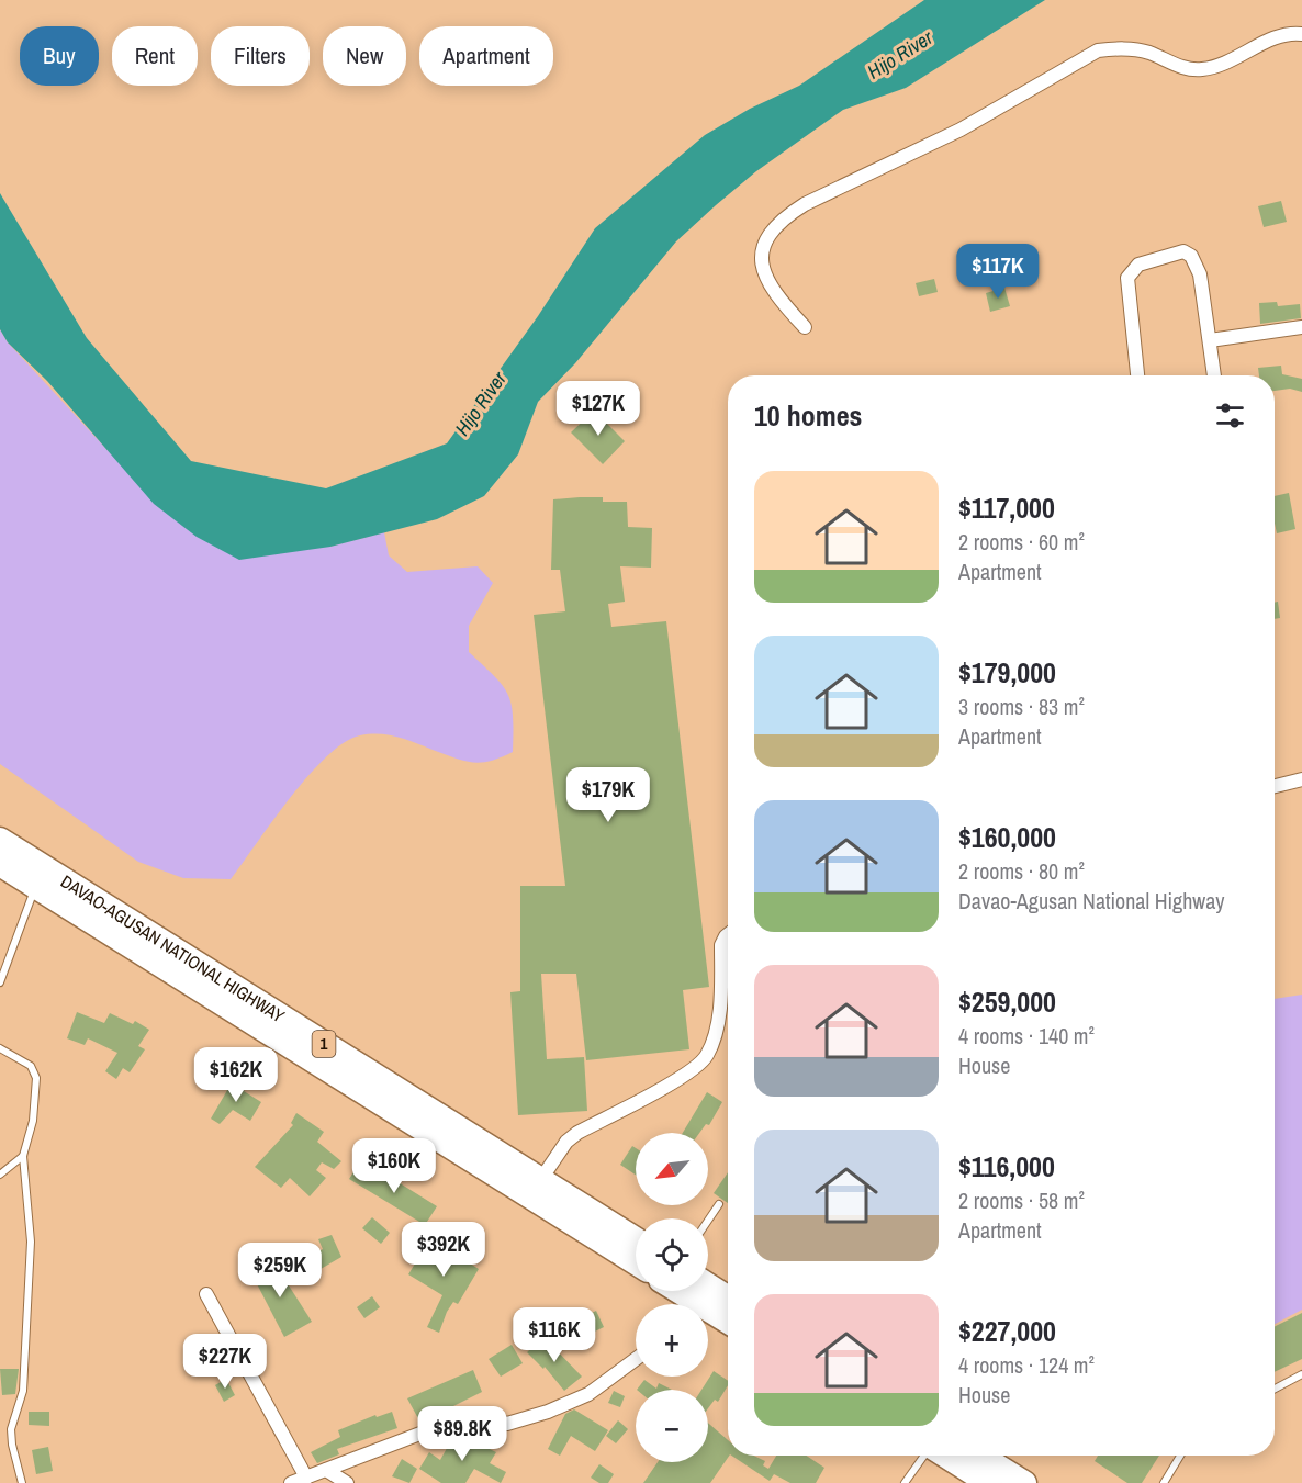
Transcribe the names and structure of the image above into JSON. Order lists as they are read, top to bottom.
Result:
{
  "streets": {
    "highway": ["DAVAO-AGUSAN NATIONAL HIGHWAY", "1"]
  },
  "water": ["Hijo River"],
  "north": "bottom left",
  "page": {
    "chip": [
      "Buy",
      "Rent",
      "Filters",
      "New",
      "Apartment"
    ],
    "price": [
      "$117K",
      "$127K",
      "$179K",
      "$162K",
      "$160K",
      "$392K",
      "$259K",
      "$116K",
      "$227K",
      "$89.8K"
    ],
    "heading": "10 homes",
    "list": [
      {
        "name": "$117,000",
        "note": "2 rooms · 60 m² · Apartment"
      },
      {
        "name": "$179,000",
        "note": "3 rooms · 83 m² · Apartment"
      },
      {
        "name": "$160,000",
        "note": "2 rooms · 80 m² · Davao-Agusan National Highway"
      },
      {
        "name": "$259,000",
        "note": "4 rooms · 140 m² · House"
      },
      {
        "name": "$116,000",
        "note": "2 rooms · 58 m² · Apartment"
      },
      {
        "name": "$227,000",
        "note": "4 rooms · 124 m² · House"
      }
    ],
    "map_buttons": ["+", "−"]
  }
}
